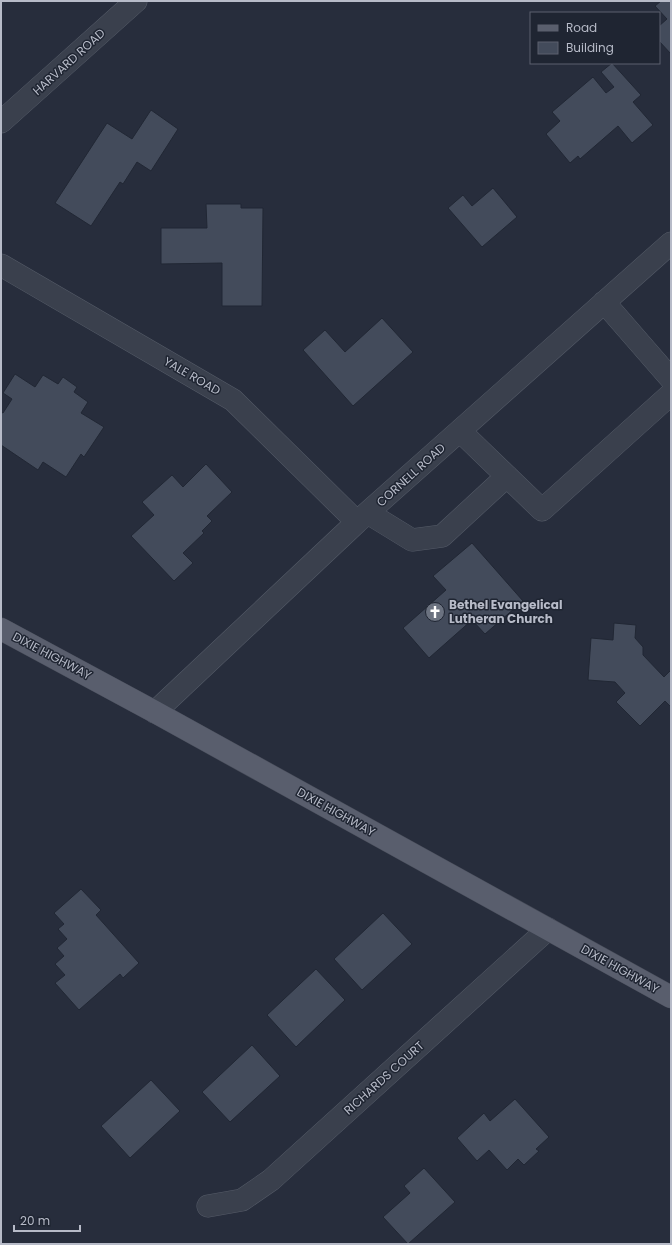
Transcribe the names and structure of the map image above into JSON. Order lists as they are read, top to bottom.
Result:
{
  "streets": {
    "main road": ["DIXIE HIGHWAY"],
    "street": [
      "HARVARD ROAD",
      "YALE ROAD",
      "CORNELL ROAD",
      "RICHARDS COURT"
    ]
  },
  "crossings": [
    ["YALE ROAD", "CORNELL ROAD"],
    ["CORNELL ROAD", "DIXIE HIGHWAY"],
    ["DIXIE HIGHWAY", "RICHARDS COURT"]
  ],
  "places": {
    "church": ["Bethel Evangelical Lutheran Church"]
  },
  "legend": ["Road", "Building"],
  "scale_bar": "20 m"
}
